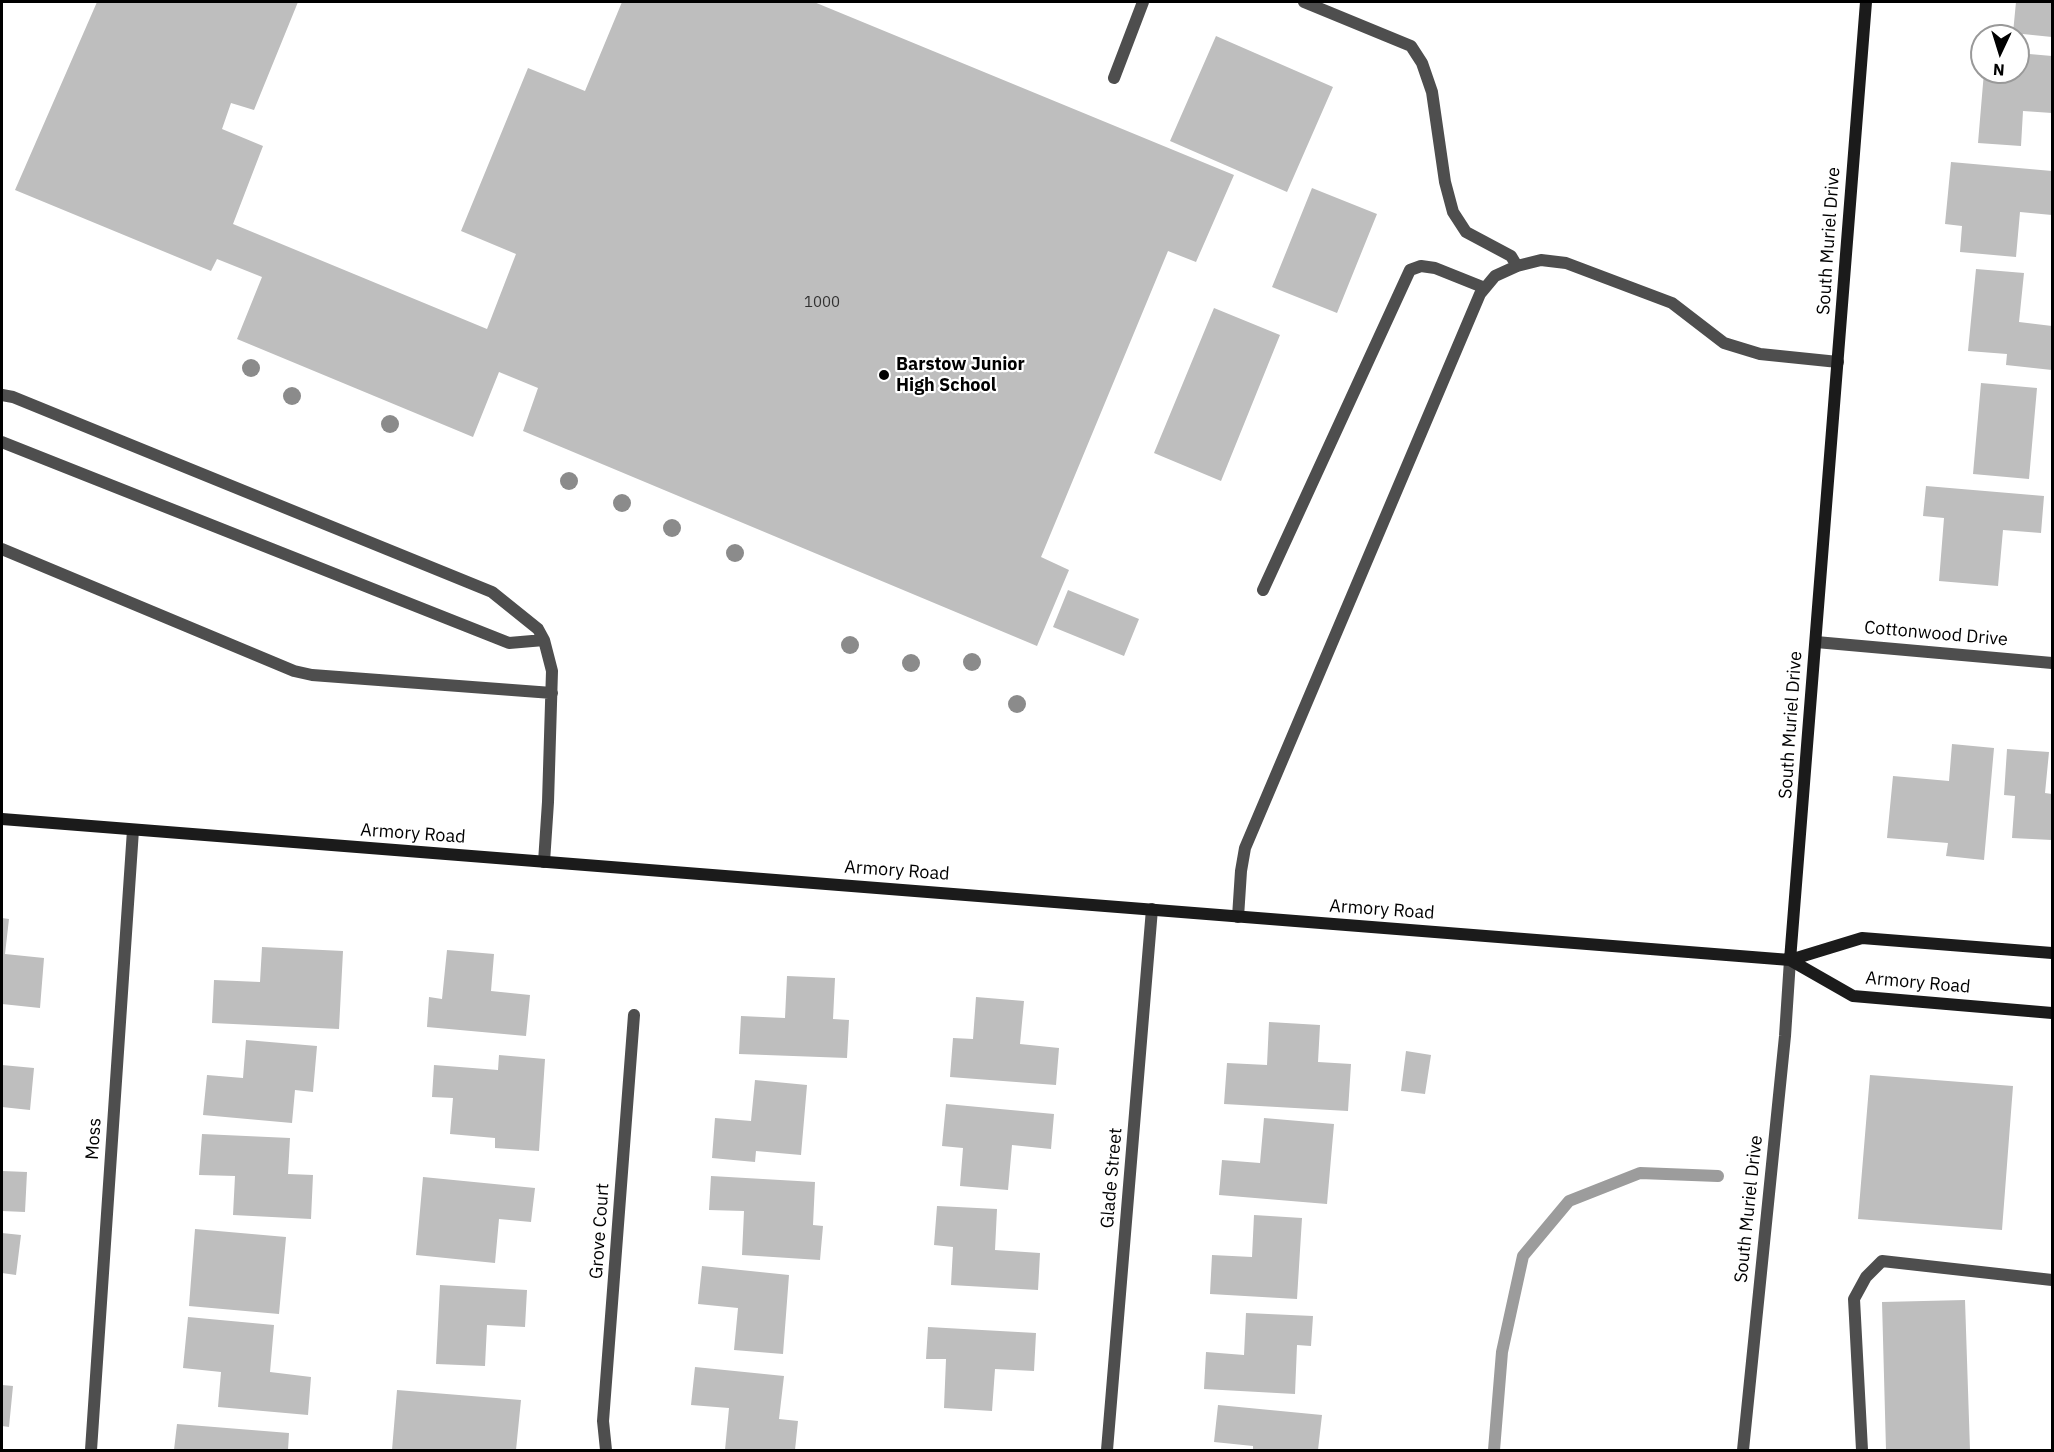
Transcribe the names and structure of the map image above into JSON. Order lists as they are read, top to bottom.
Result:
{
  "streets": {
    "main road": ["South Muriel Drive", "Armory Road"],
    "street": [
      "Cottonwood Drive",
      "Moss",
      "Glade Street",
      "Grove Court"
    ]
  },
  "crossings": [
    ["South Muriel Drive", "Cottonwood Drive"],
    ["South Muriel Drive", "Armory Road"],
    ["Armory Road", "Moss"],
    ["Armory Road", "Glade Street"]
  ],
  "places": ["Barstow Junior High School"],
  "house_numbers": ["1000"],
  "north": "bottom"
}
